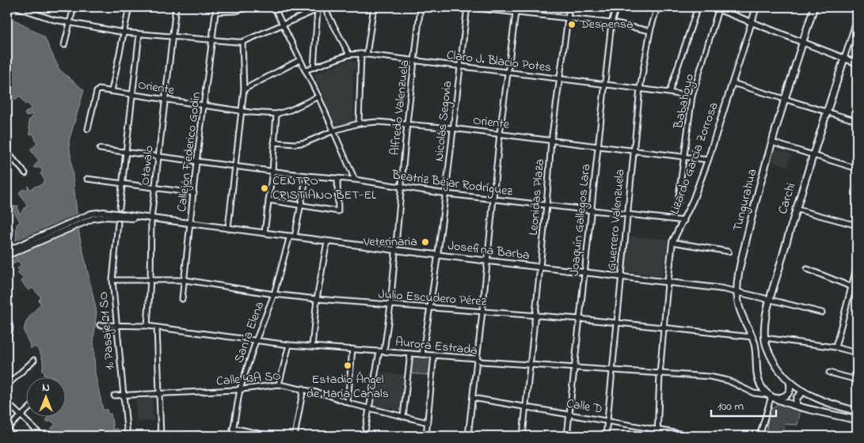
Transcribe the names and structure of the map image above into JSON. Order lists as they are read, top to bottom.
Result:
{
  "streets": {
    "main road": ["Carchi", "Tungurahua"],
    "street": [
      "Claro J. Blacio Potes",
      "Oriente",
      "Babahoyo",
      "Alfredo Valenzuela",
      "Nicolás Segovia",
      "Callejón Federico Godín",
      "Lizardo García Zorrosa",
      "Otavalo",
      "Beatriz Béjar Rodríguez",
      "Leonidas Plaza",
      "Joaquín Gallegos Lara",
      "Guerrero Valenzuela",
      "Josefina Barba",
      "Julio Escudero Pérez",
      "1º Pasaje 21 SO",
      "Santa Elena",
      "Aurora Estrada",
      "Calle 43A SO",
      "Calle D"
    ]
  },
  "crossings": [
    ["Claro J. Blacio Potes", "Babahoyo"],
    ["Claro J. Blacio Potes", "Alfredo Valenzuela"],
    ["Claro J. Blacio Potes", "Nicolás Segovia"],
    ["Claro J. Blacio Potes", "Leonidas Plaza"],
    ["Claro J. Blacio Potes", "Joaquín Gallegos Lara"],
    ["Claro J. Blacio Potes", "Guerrero Valenzuela"],
    ["Oriente", "Babahoyo"],
    ["Oriente", "Alfredo Valenzuela"],
    ["Oriente", "Nicolás Segovia"],
    ["Oriente", "Callejón Federico Godín"],
    ["Oriente", "Lizardo García Zorrosa"],
    ["Oriente", "Otavalo"],
    ["Oriente", "Leonidas Plaza"],
    ["Oriente", "Joaquín Gallegos Lara"],
    ["Oriente", "Guerrero Valenzuela"],
    ["Alfredo Valenzuela", "Beatriz Béjar Rodríguez"],
    ["Alfredo Valenzuela", "Josefina Barba"],
    ["Alfredo Valenzuela", "Julio Escudero Pérez"],
    ["Alfredo Valenzuela", "Aurora Estrada"],
    ["Alfredo Valenzuela", "Calle 43A SO"],
    ["Nicolás Segovia", "Beatriz Béjar Rodríguez"],
    ["Nicolás Segovia", "Josefina Barba"],
    ["Nicolás Segovia", "Julio Escudero Pérez"],
    ["Nicolás Segovia", "Aurora Estrada"],
    ["Callejón Federico Godín", "Beatriz Béjar Rodríguez"],
    ["Callejón Federico Godín", "Josefina Barba"],
    ["Callejón Federico Godín", "Julio Escudero Pérez"],
    ["Lizardo García Zorrosa", "Beatriz Béjar Rodríguez"],
    ["Lizardo García Zorrosa", "Josefina Barba"],
    ["Lizardo García Zorrosa", "Julio Escudero Pérez"],
    ["Lizardo García Zorrosa", "Aurora Estrada"],
    ["Lizardo García Zorrosa", "Calle D"],
    ["Otavalo", "Beatriz Béjar Rodríguez"],
    ["Otavalo", "Josefina Barba"],
    ["Otavalo", "Julio Escudero Pérez"],
    ["Otavalo", "Aurora Estrada"],
    ["Beatriz Béjar Rodríguez", "Leonidas Plaza"],
    ["Beatriz Béjar Rodríguez", "Joaquín Gallegos Lara"],
    ["Beatriz Béjar Rodríguez", "Guerrero Valenzuela"],
    ["Beatriz Béjar Rodríguez", "Santa Elena"],
    ["Leonidas Plaza", "Josefina Barba"],
    ["Leonidas Plaza", "Julio Escudero Pérez"],
    ["Leonidas Plaza", "Aurora Estrada"],
    ["Leonidas Plaza", "Calle D"],
    ["Carchi", "Josefina Barba"],
    ["Tungurahua", "Josefina Barba"],
    ["Tungurahua", "Julio Escudero Pérez"],
    ["Tungurahua", "Aurora Estrada"],
    ["Joaquín Gallegos Lara", "Josefina Barba"],
    ["Joaquín Gallegos Lara", "Julio Escudero Pérez"],
    ["Joaquín Gallegos Lara", "Aurora Estrada"],
    ["Joaquín Gallegos Lara", "Calle D"],
    ["Guerrero Valenzuela", "Josefina Barba"],
    ["Guerrero Valenzuela", "Julio Escudero Pérez"],
    ["Guerrero Valenzuela", "Aurora Estrada"],
    ["Guerrero Valenzuela", "Calle D"],
    ["Josefina Barba", "Santa Elena"],
    ["Julio Escudero Pérez", "1º Pasaje 21 SO"],
    ["Julio Escudero Pérez", "Santa Elena"],
    ["1º Pasaje 21 SO", "Aurora Estrada"],
    ["1º Pasaje 21 SO", "Calle 43A SO"],
    ["Santa Elena", "Aurora Estrada"],
    ["Santa Elena", "Calle 43A SO"]
  ],
  "places": [
    "Despensa",
    "CENTRO CRISTIANO BET-EL",
    "Veterinaria",
    "Estadio Ángel de María Canals"
  ],
  "scale_bar": "100 m",
  "north": "top"
}
